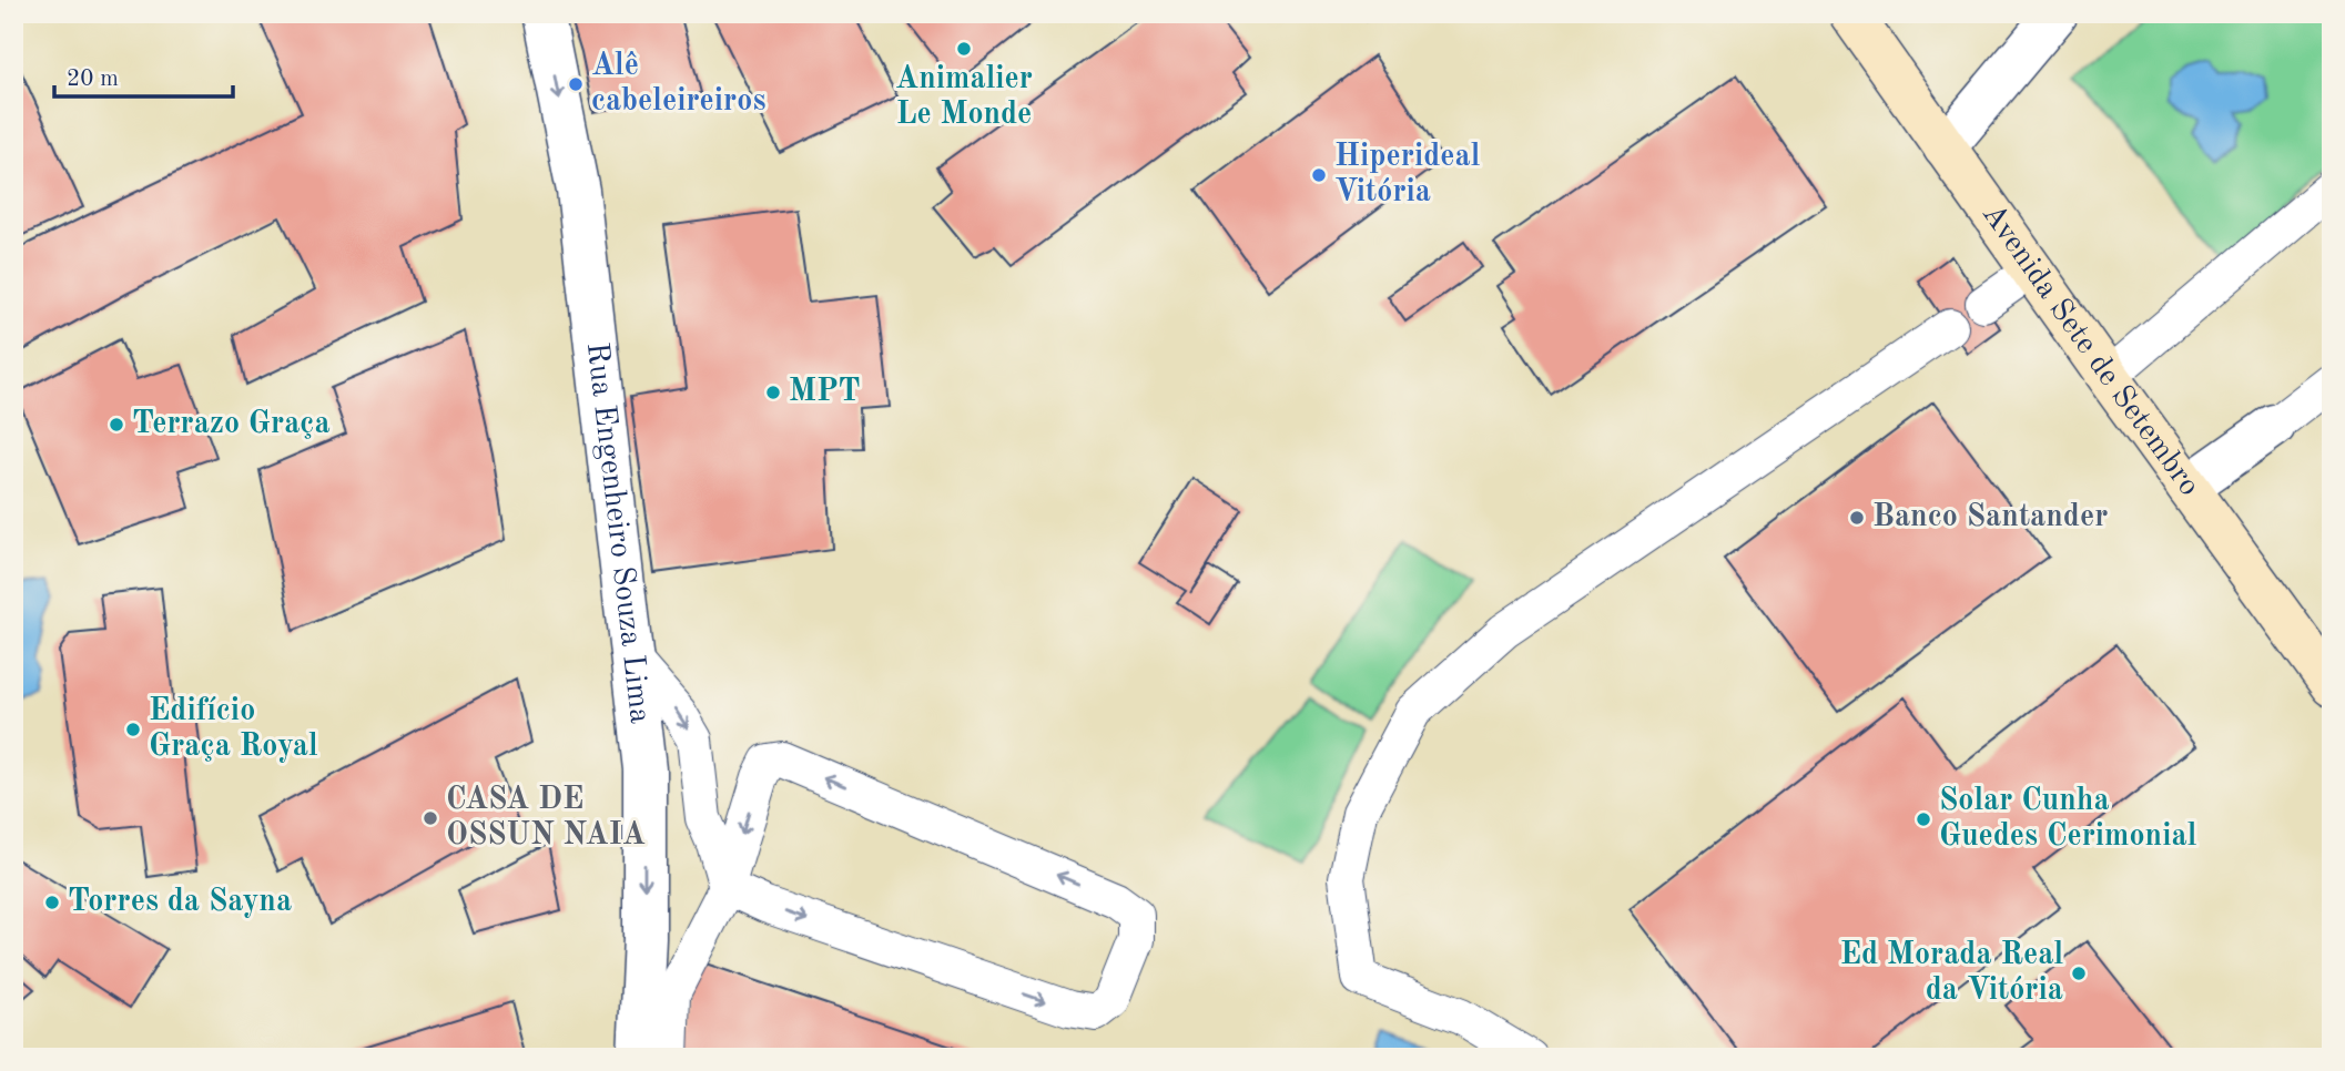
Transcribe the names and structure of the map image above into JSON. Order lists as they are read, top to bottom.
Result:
{
  "streets": {
    "main road": ["Avenida Sete de Setembro"],
    "street": ["Rua Engenheiro Souza Lima"]
  },
  "one_way": ["Rua Engenheiro Souza Lima"],
  "places": [
    "Animalier Le Monde",
    "Alê cabeleireiros",
    "Hiperideal Vitória",
    "MPT",
    "Terrazo Graça",
    "Banco Santander",
    "Edifício Graça Royal",
    "CASA DE OSSUN NAIA",
    "Solar Cunha Guedes Cerimonial",
    "Torres da Sayna",
    "Ed Morada Real da Vitória"
  ],
  "scale_bar": "20 m"
}
